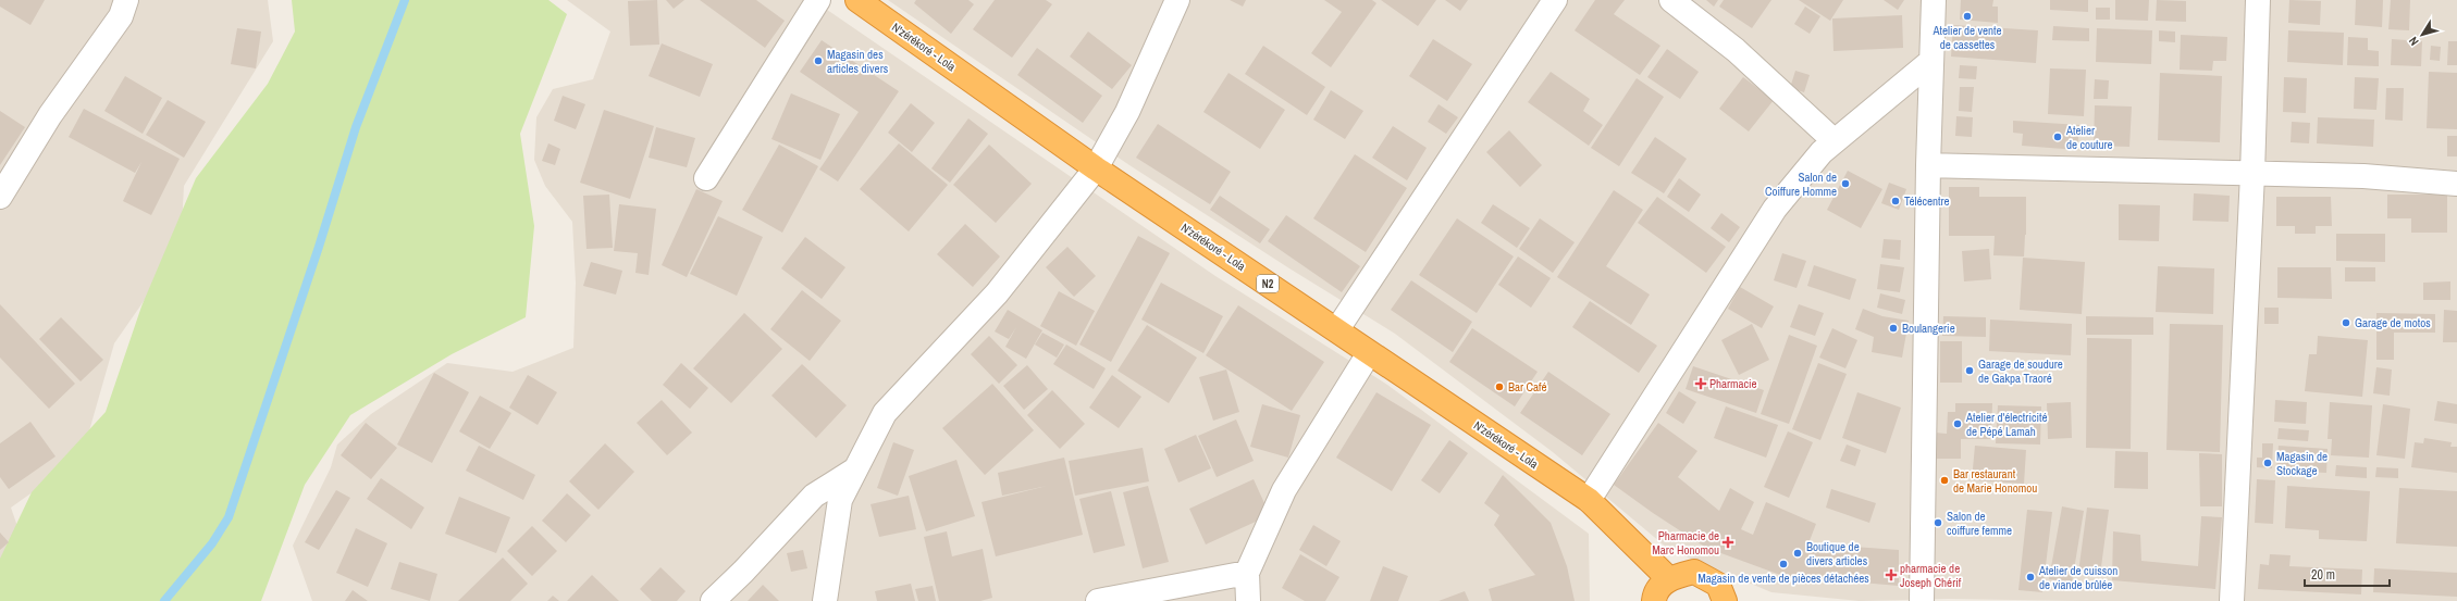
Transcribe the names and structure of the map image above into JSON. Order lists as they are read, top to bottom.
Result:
{
  "streets": {
    "highway": ["N'zérékoré - Lola", "N2"]
  },
  "places": {
    "other": [
      "Atelier de vente de cassettes",
      "Magasin des articles divers",
      "Atelier de couture",
      "Salon de Coiffure Homme",
      "Télécentre",
      "Garage de motos",
      "Boulangerie",
      "Garage de soudure de Gakpa Traoré",
      "Bar Café",
      "Atelier d'électricité de Pépé Lamah",
      "Magasin de Stockage",
      "Bar restaurant de Marie Honomou",
      "Salon de coiffure femme",
      "Boutique de divers articles",
      "Magasin de vente de pièces détachées",
      "Atelier de cuisson de viande brûlée"
    ],
    "health": ["Pharmacie", "Pharmacie de Marc Honomou", "pharmacie de Joseph Chérif"]
  },
  "scale_bar": "20 m",
  "north": "bottom left"
}
